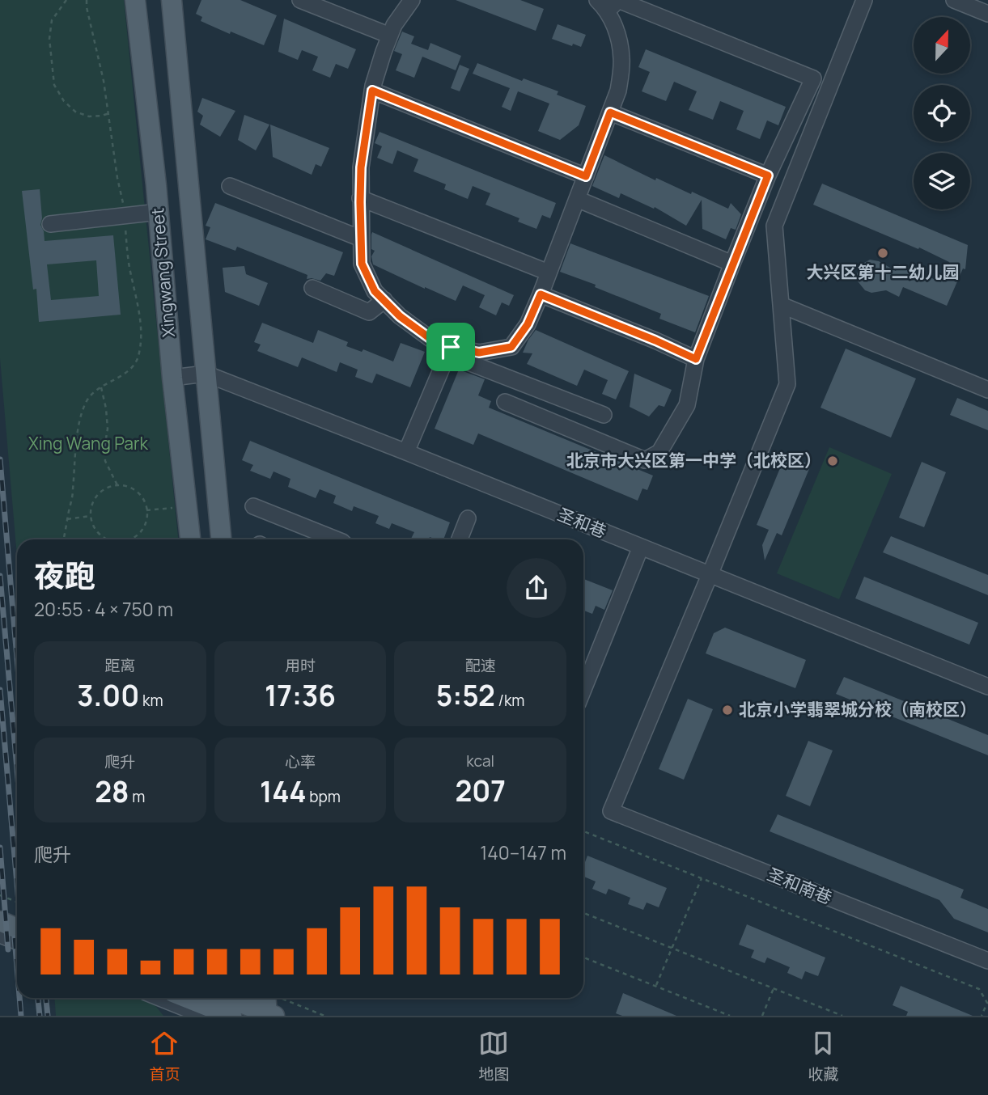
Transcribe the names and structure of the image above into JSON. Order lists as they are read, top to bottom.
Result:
{
  "streets": {
    "main road": ["Xingwang Street"],
    "street": ["圣和巷", "圣和南巷"]
  },
  "crossings": [
    ["Xingwang Street", "圣和巷"],
    ["圣和巷", "圣和南巷"]
  ],
  "parks": ["Xing Wang Park"],
  "places": ["大兴区第十二幼儿园", "北京市大兴区第一中学（北校区）", "北京小学翡翠城分校（南校区）"],
  "north": "top",
  "page": {
    "heading": ["夜跑", "20:55 · 4 × 750 m"],
    "stats": [
      ["距离", "3.00 km"],
      ["用时", "17:36"],
      ["配速", "5:52 /km"],
      ["爬升", "28 m"],
      ["心率", "144 bpm"],
      ["kcal", "207"]
    ],
    "chart": ["爬升", "140–147 m"],
    "tabs": ["首页", "地图", "收藏"]
  }
}
